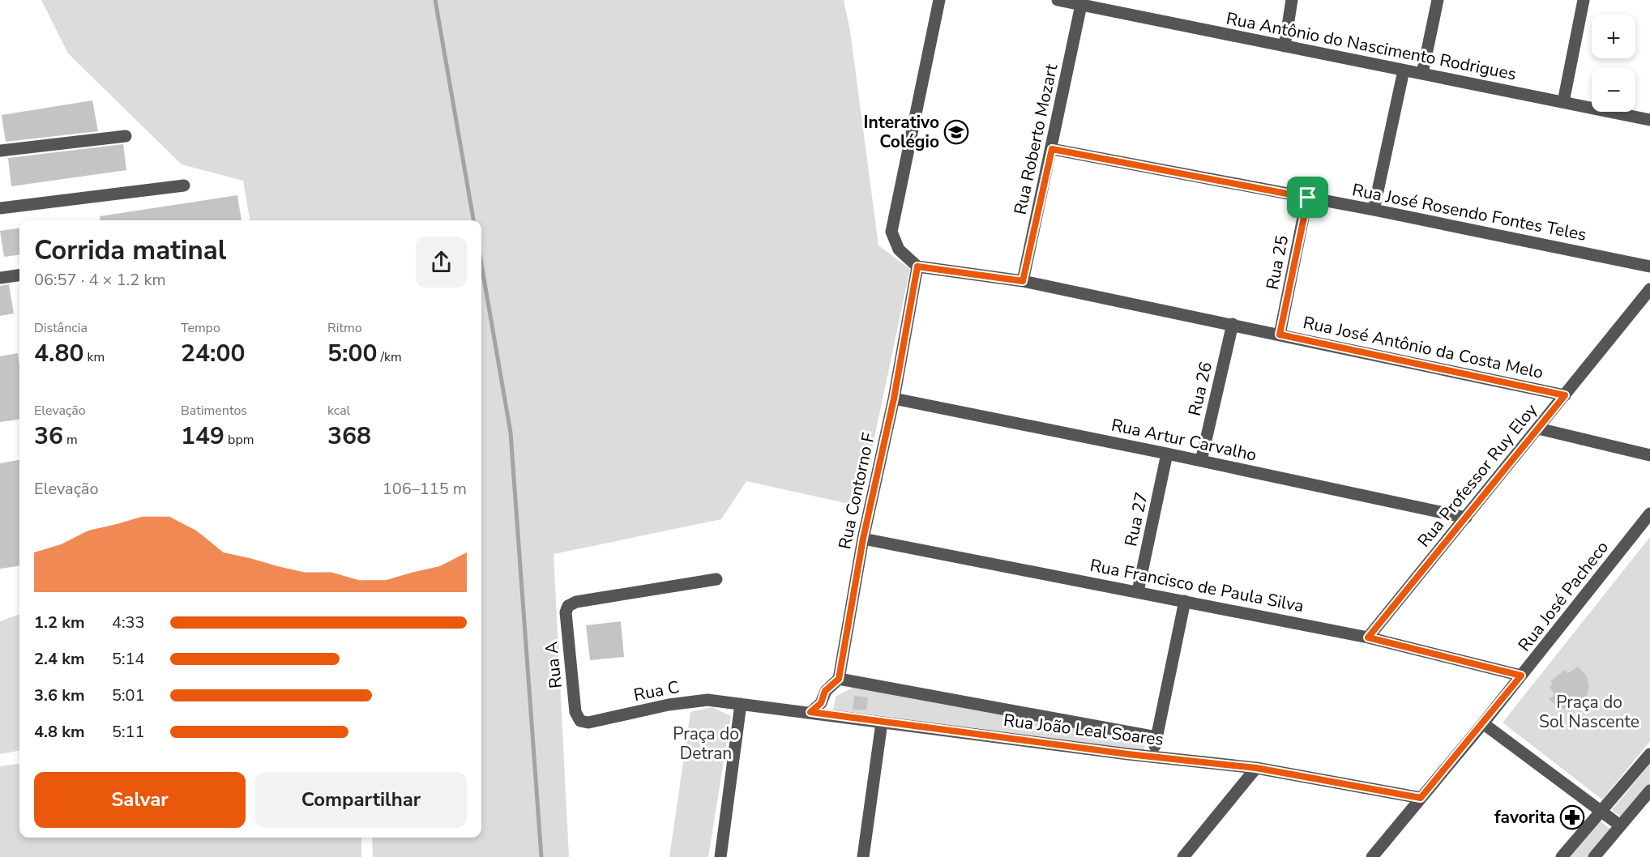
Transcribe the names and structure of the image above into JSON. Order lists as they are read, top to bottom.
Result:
{
  "streets": {
    "street": [
      "Rua Antônio do Nascimento Rodrigues",
      "Rua Roberto Mozart",
      "Rua José Rosendo Fontes Teles",
      "Rua 25",
      "Rua José Antônio da Costa Melo",
      "Rua 26",
      "Rua Artur Carvalho",
      "Rua Professor Ruy Eloy",
      "Rua Contorno F",
      "Rua 27",
      "Rua Francisco de Paula Silva",
      "Rua José Pacheco",
      "Rua A",
      "Rua C",
      "Rua João Leal Soares"
    ]
  },
  "crossings": [
    ["Rua Antônio do Nascimento Rodrigues", "Rua Roberto Mozart"],
    ["Rua Roberto Mozart", "Rua José Rosendo Fontes Teles"],
    ["Rua Roberto Mozart", "Rua José Antônio da Costa Melo"],
    ["Rua José Rosendo Fontes Teles", "Rua 25"],
    ["Rua 25", "Rua José Antônio da Costa Melo"],
    ["Rua José Antônio da Costa Melo", "Rua 26"],
    ["Rua José Antônio da Costa Melo", "Rua Professor Ruy Eloy"],
    ["Rua José Antônio da Costa Melo", "Rua Contorno F"],
    ["Rua 26", "Rua Artur Carvalho"],
    ["Rua Artur Carvalho", "Rua Professor Ruy Eloy"],
    ["Rua Artur Carvalho", "Rua Contorno F"],
    ["Rua Artur Carvalho", "Rua 27"],
    ["Rua Professor Ruy Eloy", "Rua Francisco de Paula Silva"],
    ["Rua Contorno F", "Rua Francisco de Paula Silva"],
    ["Rua Contorno F", "Rua João Leal Soares"],
    ["Rua 27", "Rua Francisco de Paula Silva"],
    ["Rua Francisco de Paula Silva", "Rua José Pacheco"],
    ["Rua José Pacheco", "Rua João Leal Soares"],
    ["Rua A", "Rua C"],
    ["Rua C", "Rua João Leal Soares"]
  ],
  "parks": ["Praça do Sol Nascente", "Praça do Detran"],
  "places": {
    "school or university": ["Interativo Colégio"],
    "pharmacy": ["favorita"]
  },
  "page": {
    "map_buttons": ["+", "−"],
    "heading": ["Corrida matinal", "06:57 · 4 × 1.2 km"],
    "stats": [
      ["Distância", "4.80 km"],
      ["Tempo", "24:00"],
      ["Ritmo", "5:00 /km"],
      ["Elevação", "36 m"],
      ["Batimentos", "149 bpm"],
      ["kcal", "368"]
    ],
    "chart": ["Elevação", "106–115 m"],
    "list": [
      {
        "name": "1.2 km",
        "note": "4:33"
      },
      {
        "name": "2.4 km",
        "note": "5:14"
      },
      {
        "name": "3.6 km",
        "note": "5:01"
      },
      {
        "name": "4.8 km",
        "note": "5:11"
      }
    ],
    "buttons": ["Salvar", "Compartilhar"]
  }
}
